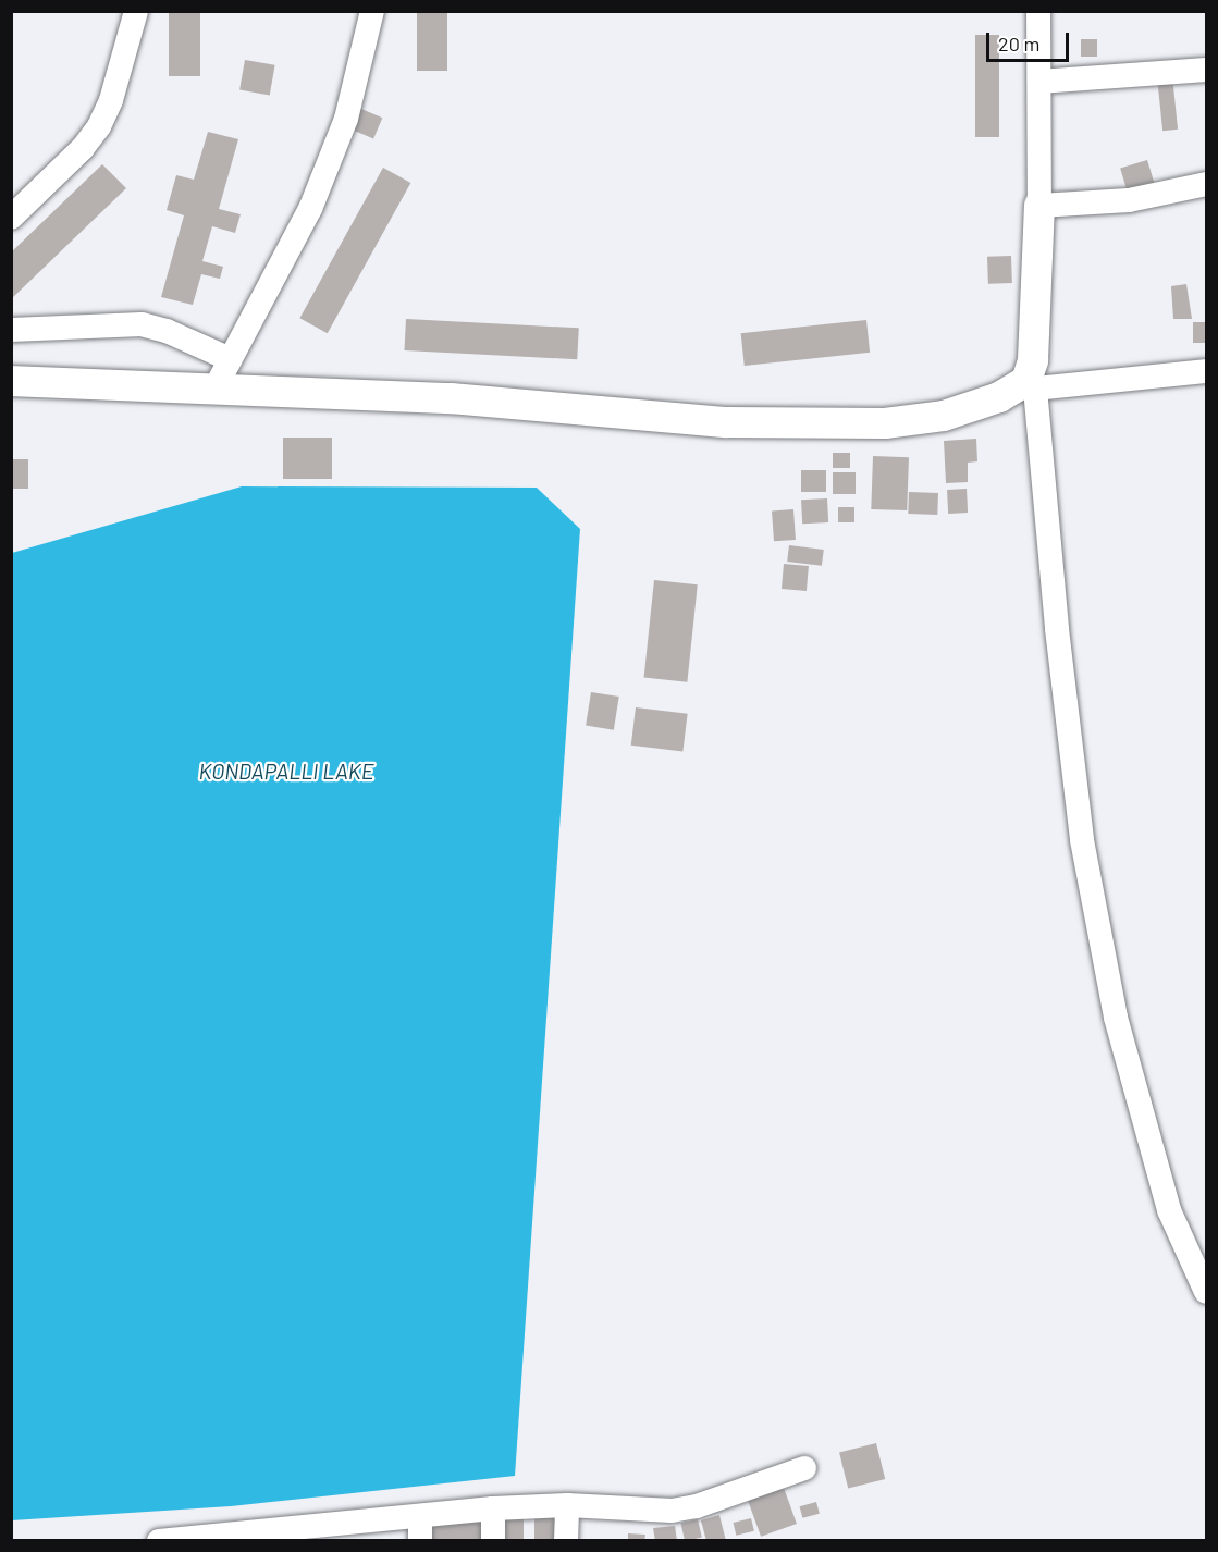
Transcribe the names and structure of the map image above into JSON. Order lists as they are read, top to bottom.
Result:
{
  "water": ["KONDAPALLI LAKE"],
  "scale_bar": "20 m"
}
